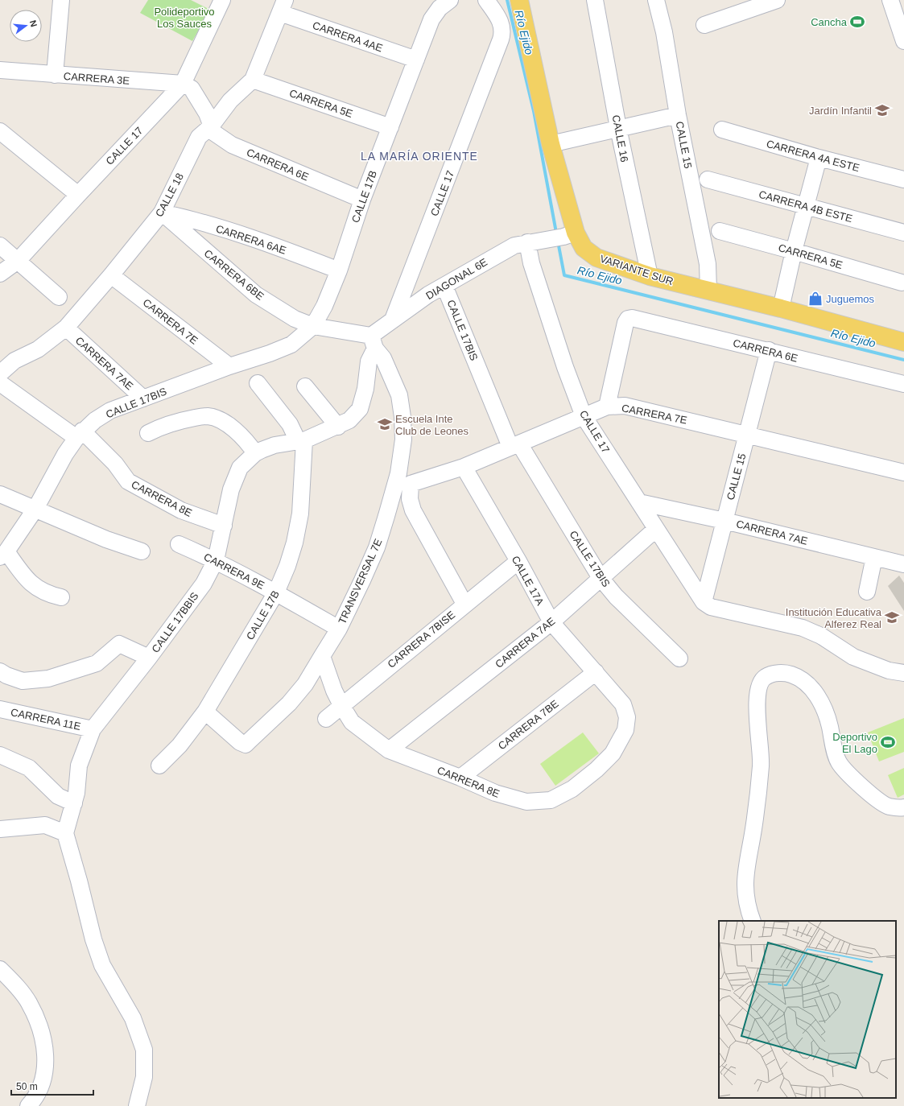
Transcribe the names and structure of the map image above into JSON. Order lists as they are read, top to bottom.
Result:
{
  "streets": {
    "main road": ["VARIANTE SUR"],
    "street": [
      "CARRERA 4AE",
      "CARRERA 3E",
      "CARRERA 5E",
      "CALLE 16",
      "CALLE 15",
      "CALLE 17",
      "CARRERA 4A ESTE",
      "CARRERA 6E",
      "CALLE 18",
      "CALLE 17B",
      "CARRERA 4B ESTE",
      "CARRERA 6AE",
      "CARRERA 6BE",
      "DIAGONAL 6E",
      "CARRERA 7E",
      "CALLE 17BIS",
      "CARRERA 7AE",
      "CARRERA 8E",
      "CARRERA 9E",
      "CALLE 17A",
      "TRANSVERSAL 7E",
      "CALLE 17BBIS",
      "CARRERA 7BISE",
      "CARRERA 11E",
      "CARRERA 7BE"
    ]
  },
  "crossings": [
    ["CARRERA 4AE", "CALLE 18"],
    ["CARRERA 4AE", "CALLE 17B"],
    ["CARRERA 3E", "CALLE 17"],
    ["CARRERA 3E", "CARRERA 6E"],
    ["CARRERA 5E", "CALLE 18"],
    ["CARRERA 5E", "CALLE 17B"],
    ["CALLE 16", "VARIANTE SUR"],
    ["CALLE 15", "CALLE 17"],
    ["CALLE 15", "CARRERA 6E"],
    ["CALLE 15", "VARIANTE SUR"],
    ["CALLE 15", "CARRERA 7E"],
    ["CALLE 15", "CARRERA 7AE"],
    ["CALLE 17", "CARRERA 6E"],
    ["CALLE 17", "DIAGONAL 6E"],
    ["CALLE 17", "CARRERA 7E"],
    ["CALLE 17", "CARRERA 7AE"],
    ["CARRERA 6E", "CALLE 18"],
    ["CARRERA 6E", "CALLE 17B"],
    ["CARRERA 6E", "CARRERA 7E"],
    ["CALLE 18", "CARRERA 6AE"],
    ["CALLE 18", "CARRERA 6BE"],
    ["CALLE 18", "CARRERA 7E"],
    ["CALLE 18", "CARRERA 7AE"],
    ["CALLE 17B", "CARRERA 6AE"],
    ["CALLE 17B", "CARRERA 6BE"],
    ["CALLE 17B", "CALLE 17BIS"],
    ["CALLE 17B", "CARRERA 9E"],
    ["CALLE 17B", "TRANSVERSAL 7E"],
    ["CALLE 17B", "CALLE 17BBIS"],
    ["CARRERA 6AE", "CARRERA 6BE"],
    ["VARIANTE SUR", "DIAGONAL 6E"],
    ["CARRERA 6BE", "DIAGONAL 6E"],
    ["CARRERA 6BE", "CALLE 17BIS"],
    ["CARRERA 6BE", "TRANSVERSAL 7E"],
    ["CARRERA 6BE", "CALLE 17BBIS"],
    ["DIAGONAL 6E", "CALLE 17BIS"],
    ["DIAGONAL 6E", "TRANSVERSAL 7E"],
    ["DIAGONAL 6E", "CALLE 17BBIS"],
    ["CARRERA 7E", "CALLE 17BIS"],
    ["CARRERA 7E", "CALLE 17A"],
    ["CALLE 17BIS", "CARRERA 7AE"],
    ["CALLE 17BIS", "CARRERA 8E"],
    ["CARRERA 7AE", "CARRERA 8E"],
    ["CARRERA 7AE", "CALLE 17A"],
    ["CARRERA 8E", "CALLE 17A"],
    ["CARRERA 8E", "TRANSVERSAL 7E"],
    ["CARRERA 8E", "CALLE 17BBIS"],
    ["CARRERA 8E", "CARRERA 7BISE"],
    ["CARRERA 8E", "CARRERA 7BE"],
    ["CARRERA 9E", "TRANSVERSAL 7E"],
    ["CARRERA 9E", "CALLE 17BBIS"],
    ["CALLE 17A", "CARRERA 7BISE"],
    ["CALLE 17A", "CARRERA 7BE"],
    ["TRANSVERSAL 7E", "CALLE 17BBIS"],
    ["CALLE 17BBIS", "CARRERA 11E"]
  ],
  "districts": ["LA MARÍA ORIENTE"],
  "water": ["Río Ejido"],
  "parks": ["Polideportivo Los Sauces"],
  "places": {
    "sports": ["Cancha", "Deportivo El Lago"],
    "school or university": ["Jardín Infantil", "Escuela Inte Club de Leones", "Institución Educativa Alferez Real"],
    "shop": ["Juguemos"]
  },
  "scale_bar": "50 m",
  "north": "right"
}
